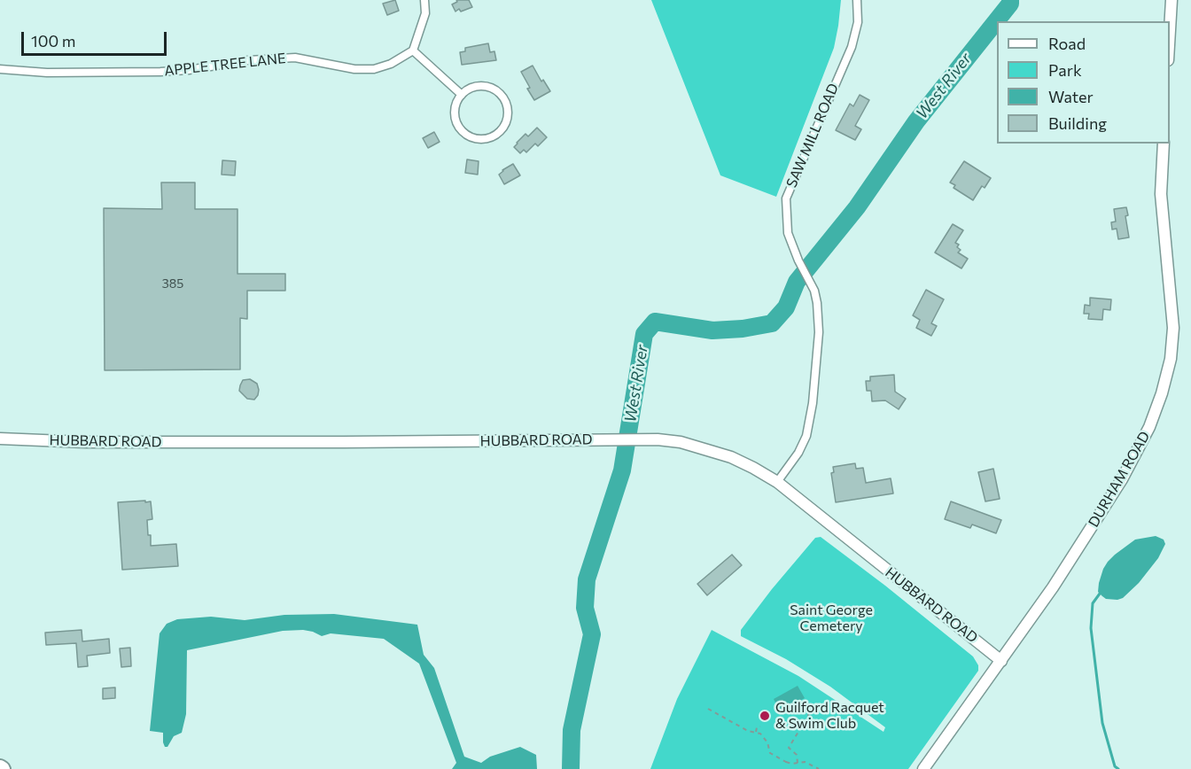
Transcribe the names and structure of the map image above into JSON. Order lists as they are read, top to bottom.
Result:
{
  "streets": {
    "street": [
      "APPLE TREE LANE",
      "SAW MILL ROAD",
      "HUBBARD ROAD",
      "DURHAM ROAD"
    ]
  },
  "crossings": [
    ["SAW MILL ROAD", "HUBBARD ROAD"],
    ["HUBBARD ROAD", "DURHAM ROAD"]
  ],
  "water": ["West River"],
  "parks": ["Saint George Cemetery"],
  "places": ["Guilford Racquet & Swim Club"],
  "house_numbers": ["385"],
  "legend": [
    "Road",
    "Park",
    "Water",
    "Building"
  ],
  "scale_bar": "100 m"
}
